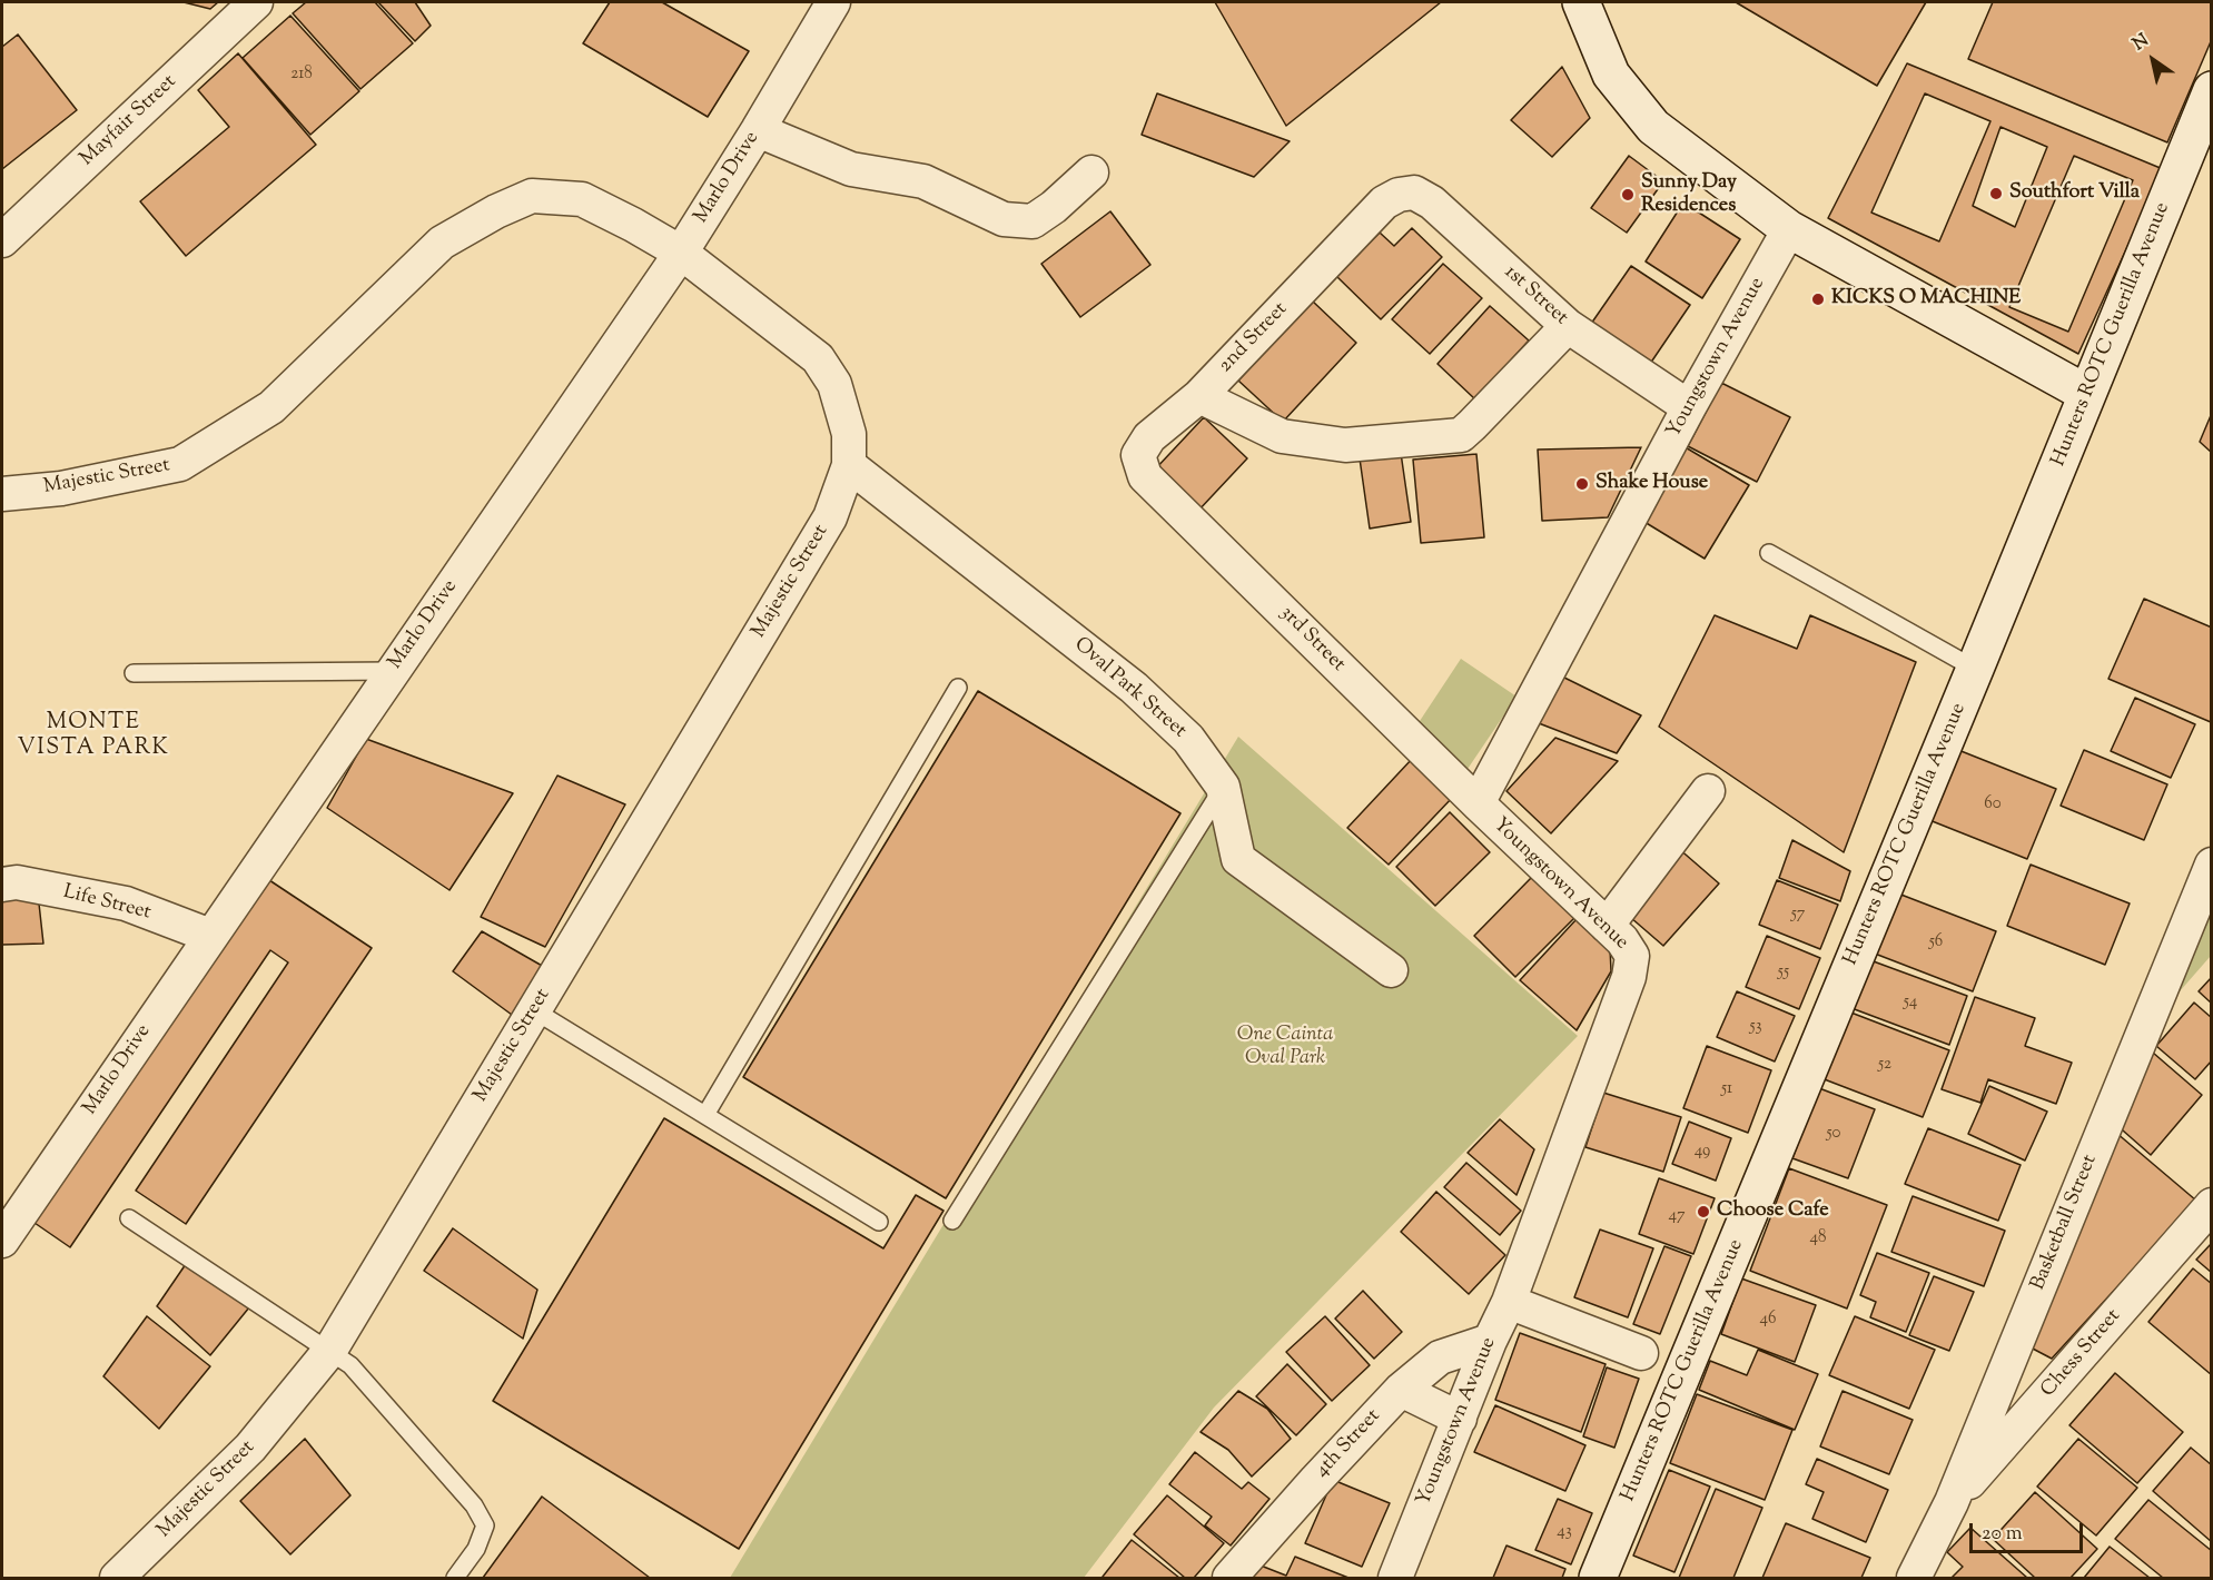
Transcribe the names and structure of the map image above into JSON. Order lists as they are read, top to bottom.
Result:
{
  "streets": {
    "street": [
      "Mayfair Street",
      "Marlo Drive",
      "1st Street",
      "Hunters ROTC Guerilla Avenue",
      "2nd Street",
      "Youngstown Avenue",
      "Majestic Street",
      "3rd Street",
      "Oval Park Street",
      "Life Street",
      "Basketball Street",
      "Chess Street",
      "4th Street"
    ]
  },
  "crossings": [
    ["Marlo Drive", "Majestic Street"],
    ["Marlo Drive", "Life Street"],
    ["1st Street", "2nd Street"],
    ["1st Street", "Youngstown Avenue"],
    ["2nd Street", "3rd Street"],
    ["Youngstown Avenue", "3rd Street"],
    ["Youngstown Avenue", "4th Street"],
    ["Majestic Street", "Oval Park Street"],
    ["Basketball Street", "Chess Street"]
  ],
  "districts": ["MONTE VISTA PARK"],
  "parks": ["One Cainta Oval Park"],
  "places": [
    "Southfort Villa",
    "Sunny Day Residences",
    "KICKS O MACHINE",
    "Shake House",
    "Choose Cafe"
  ],
  "house_numbers": [
    "218",
    "60",
    "57",
    "56",
    "55",
    "54",
    "53",
    "52",
    "51",
    "50",
    "49",
    "47",
    "48",
    "46",
    "43"
  ],
  "scale_bar": "20 m",
  "north": "top left"
}
